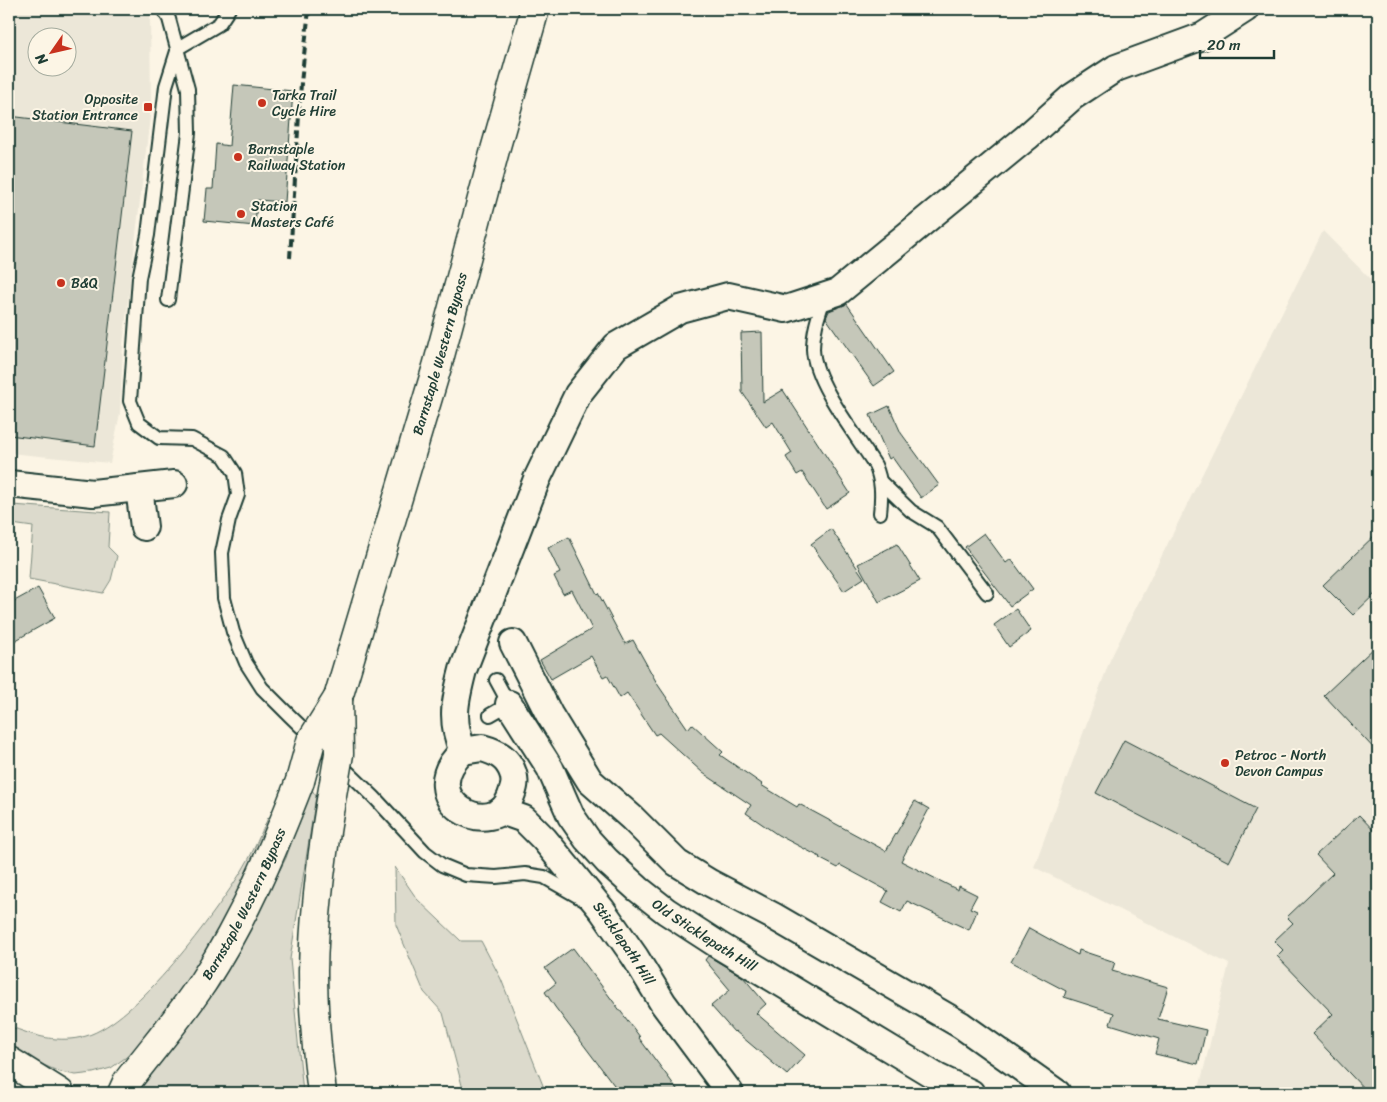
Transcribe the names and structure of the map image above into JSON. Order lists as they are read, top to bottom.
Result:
{
  "streets": {
    "main road": ["Barnstaple Western Bypass"],
    "street": ["Old Sticklepath Hill", "Sticklepath Hill"]
  },
  "places": {
    "other": [
      "Tarka Trail Cycle Hire",
      "Barnstaple Railway Station",
      "Station Masters Café",
      "B&Q",
      "Petroc - North Devon Campus"
    ],
    "transit": ["Opposite Station Entrance"]
  },
  "scale_bar": "20 m",
  "north": "bottom left"
}
